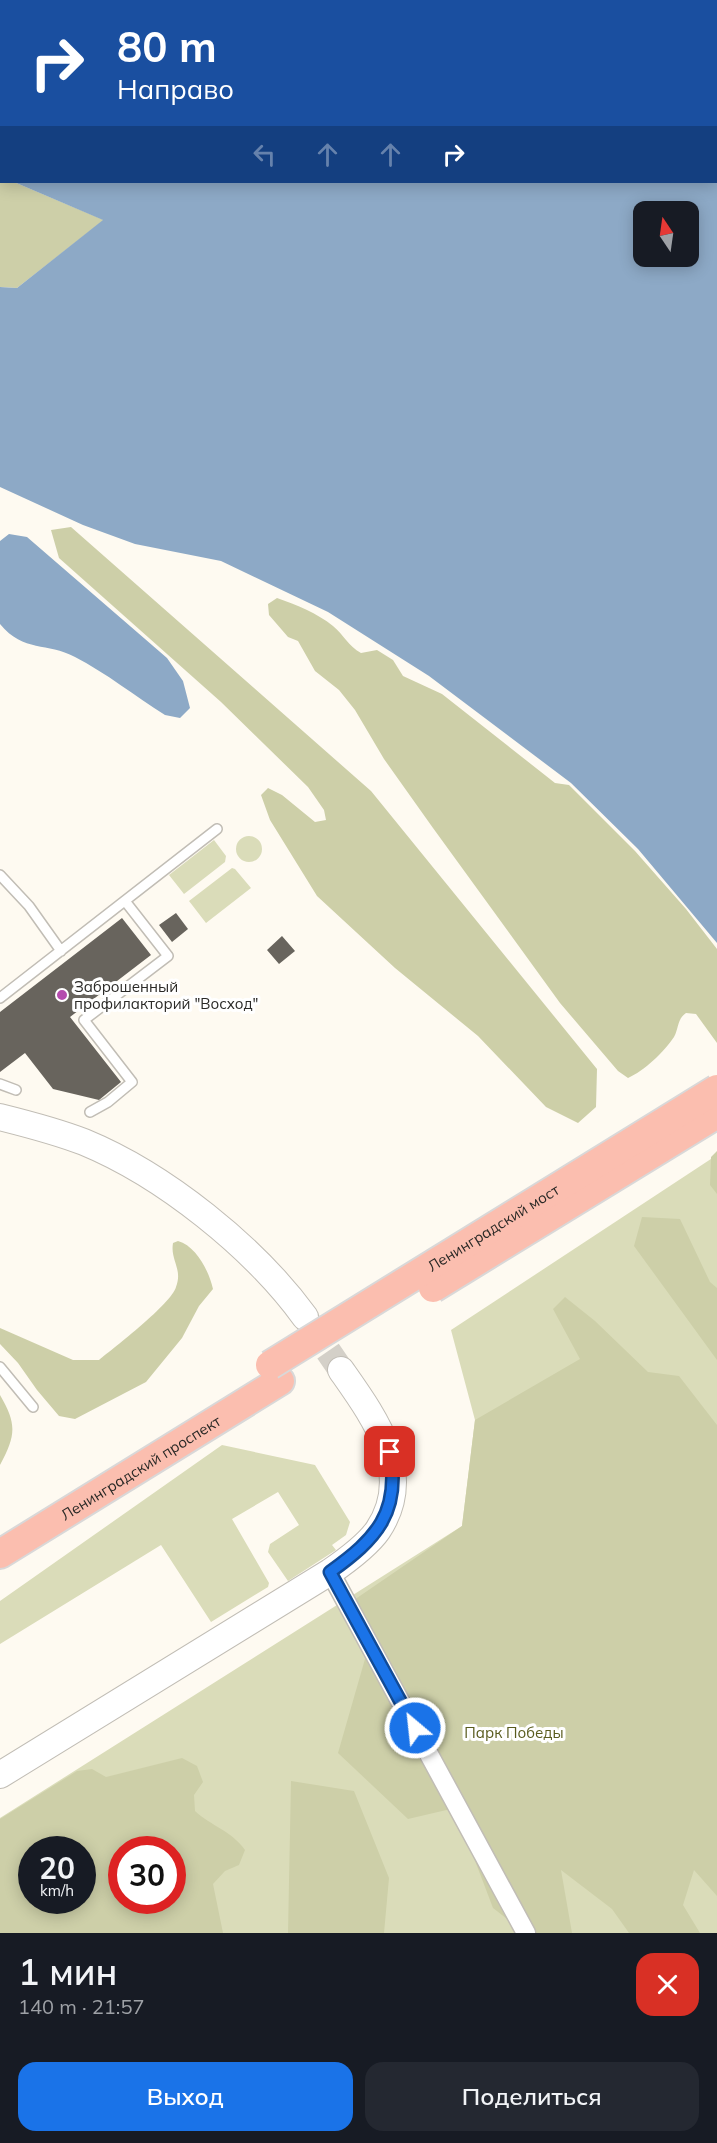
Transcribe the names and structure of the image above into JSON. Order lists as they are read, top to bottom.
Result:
{
  "streets": {
    "main road": ["Ленинградский мост", "Ленинградский проспект"]
  },
  "crossings": [
    ["Ленинградский мост", "Ленинградский проспект"]
  ],
  "parks": ["Парк Победы"],
  "places": ["Заброшенный профилакторий \"Восход\""],
  "north": "top",
  "page": {
    "turn": ["80 m", "Направо"],
    "speed": "20 km/h",
    "limit": "30",
    "heading": ["1 мин", "140 m · 21:57"],
    "buttons": ["Выход", "Поделиться"]
  }
}
